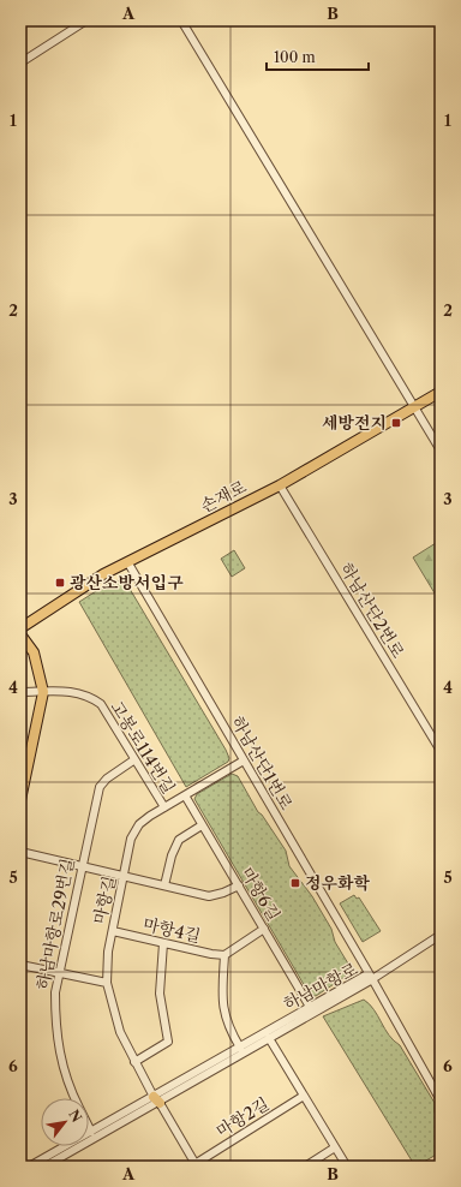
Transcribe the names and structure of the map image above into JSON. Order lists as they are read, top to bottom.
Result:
{
  "streets": {
    "main road": ["손재로"],
    "street": [
      "하남산단2번로",
      "고봉로114번길",
      "하남산단1번로",
      "마항6길",
      "마항길",
      "하남마항로29번길",
      "마항4길",
      "하남마항로",
      "마항2길"
    ]
  },
  "crossings": [
    ["손재로", "하남산단2번로"],
    ["손재로", "하남산단1번로"],
    ["고봉로114번길", "마항길"],
    ["고봉로114번길", "하남마항로29번길"],
    ["하남산단1번로", "마항길"],
    ["하남산단1번로", "하남마항로"],
    ["마항6길", "마항길"],
    ["마항6길", "하남마항로"],
    ["마항길", "마항4길"],
    ["마항길", "하남마항로"],
    ["마항길", "마항2길"],
    ["하남마항로29번길", "하남마항로"]
  ],
  "places": {
    "transit": ["세방전지", "광산소방서입구", "정우화학"]
  },
  "scale_bar": "100 m",
  "north": "top right",
  "grid": {
    "columns": ["A", "B"],
    "rows": [
      "1",
      "2",
      "3",
      "4",
      "5",
      "6"
    ]
  }
}
